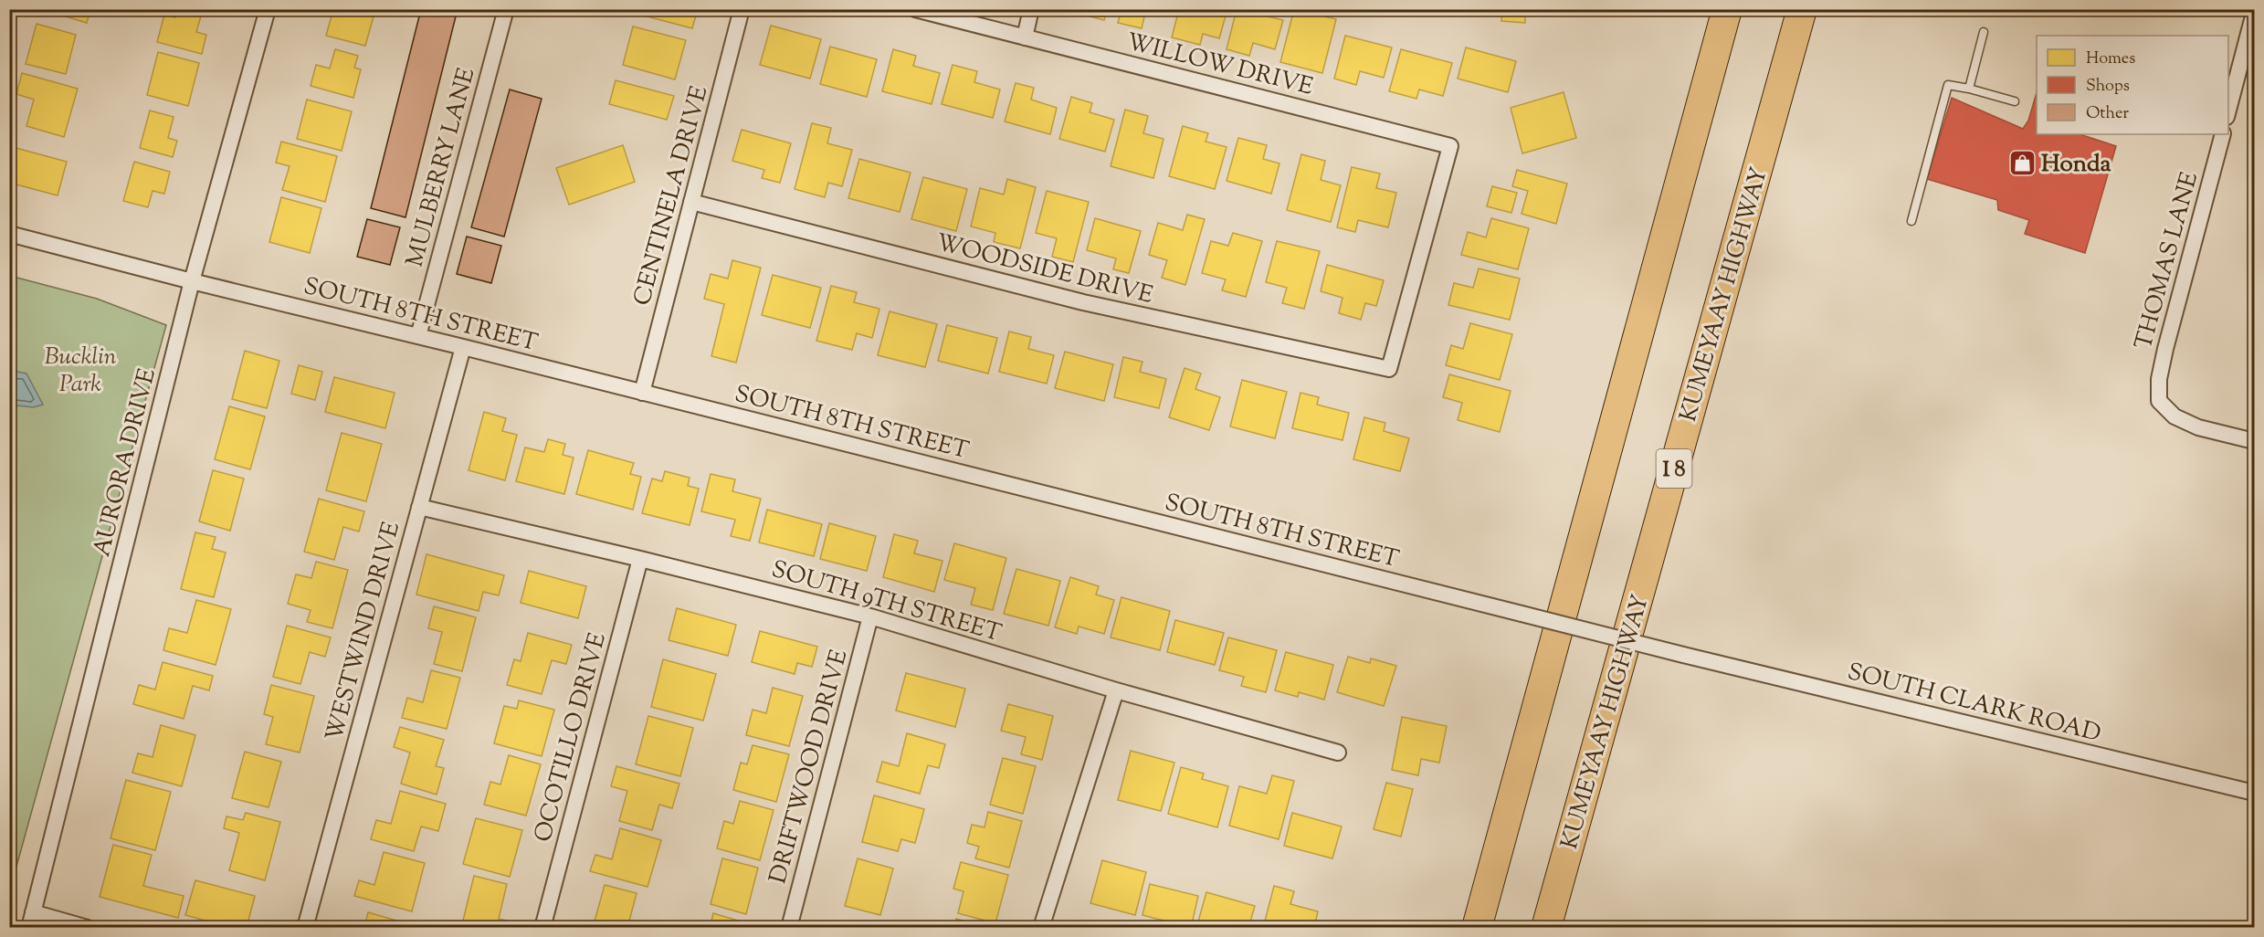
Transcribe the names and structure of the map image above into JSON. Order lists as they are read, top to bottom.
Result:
{
  "streets": {
    "highway": ["KUMEYAAY HIGHWAY", "I 8"],
    "street": [
      "WILLOW DRIVE",
      "MULBERRY LANE",
      "CENTINELA DRIVE",
      "THOMAS LANE",
      "WOODSIDE DRIVE",
      "SOUTH 8TH STREET",
      "AURORA DRIVE",
      "SOUTH 9TH STREET",
      "WESTWIND DRIVE",
      "SOUTH CLARK ROAD",
      "OCOTILLO DRIVE",
      "DRIFTWOOD DRIVE"
    ]
  },
  "crossings": [
    ["WILLOW DRIVE", "WOODSIDE DRIVE"],
    ["MULBERRY LANE", "SOUTH 8TH STREET"],
    ["CENTINELA DRIVE", "WOODSIDE DRIVE"],
    ["CENTINELA DRIVE", "SOUTH 8TH STREET"],
    ["SOUTH 8TH STREET", "AURORA DRIVE"],
    ["SOUTH 8TH STREET", "WESTWIND DRIVE"],
    ["SOUTH 8TH STREET", "SOUTH CLARK ROAD"],
    ["SOUTH 9TH STREET", "WESTWIND DRIVE"],
    ["SOUTH 9TH STREET", "OCOTILLO DRIVE"],
    ["SOUTH 9TH STREET", "DRIFTWOOD DRIVE"]
  ],
  "parks": ["Bucklin Park"],
  "places": {
    "shop": ["Honda"]
  },
  "legend": ["Homes", "Shops", "Other"]
}
